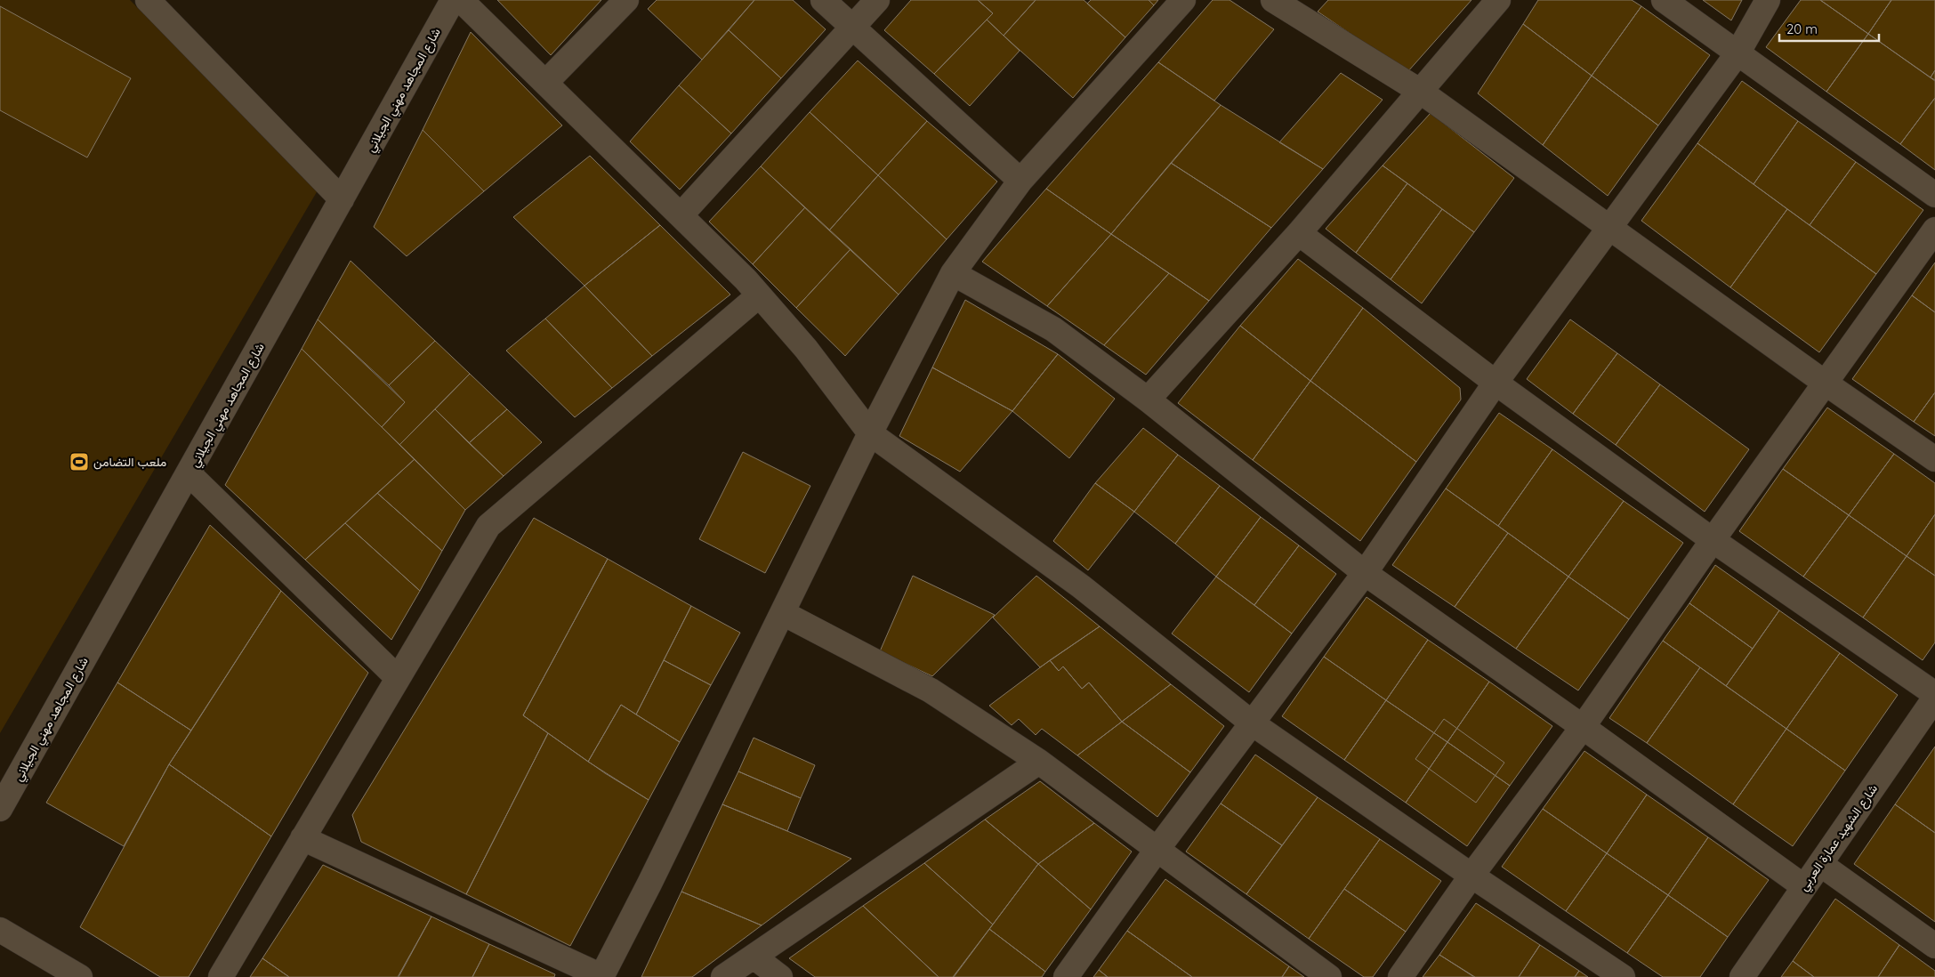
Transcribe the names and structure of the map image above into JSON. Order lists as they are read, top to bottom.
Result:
{
  "streets": {
    "street": ["شارع المجاهد مهني الجيلاني", "شارع الشهيد عمارة العربي"]
  },
  "places": {
    "sports": ["ملعب التضامن"]
  },
  "scale_bar": "20 m"
}
